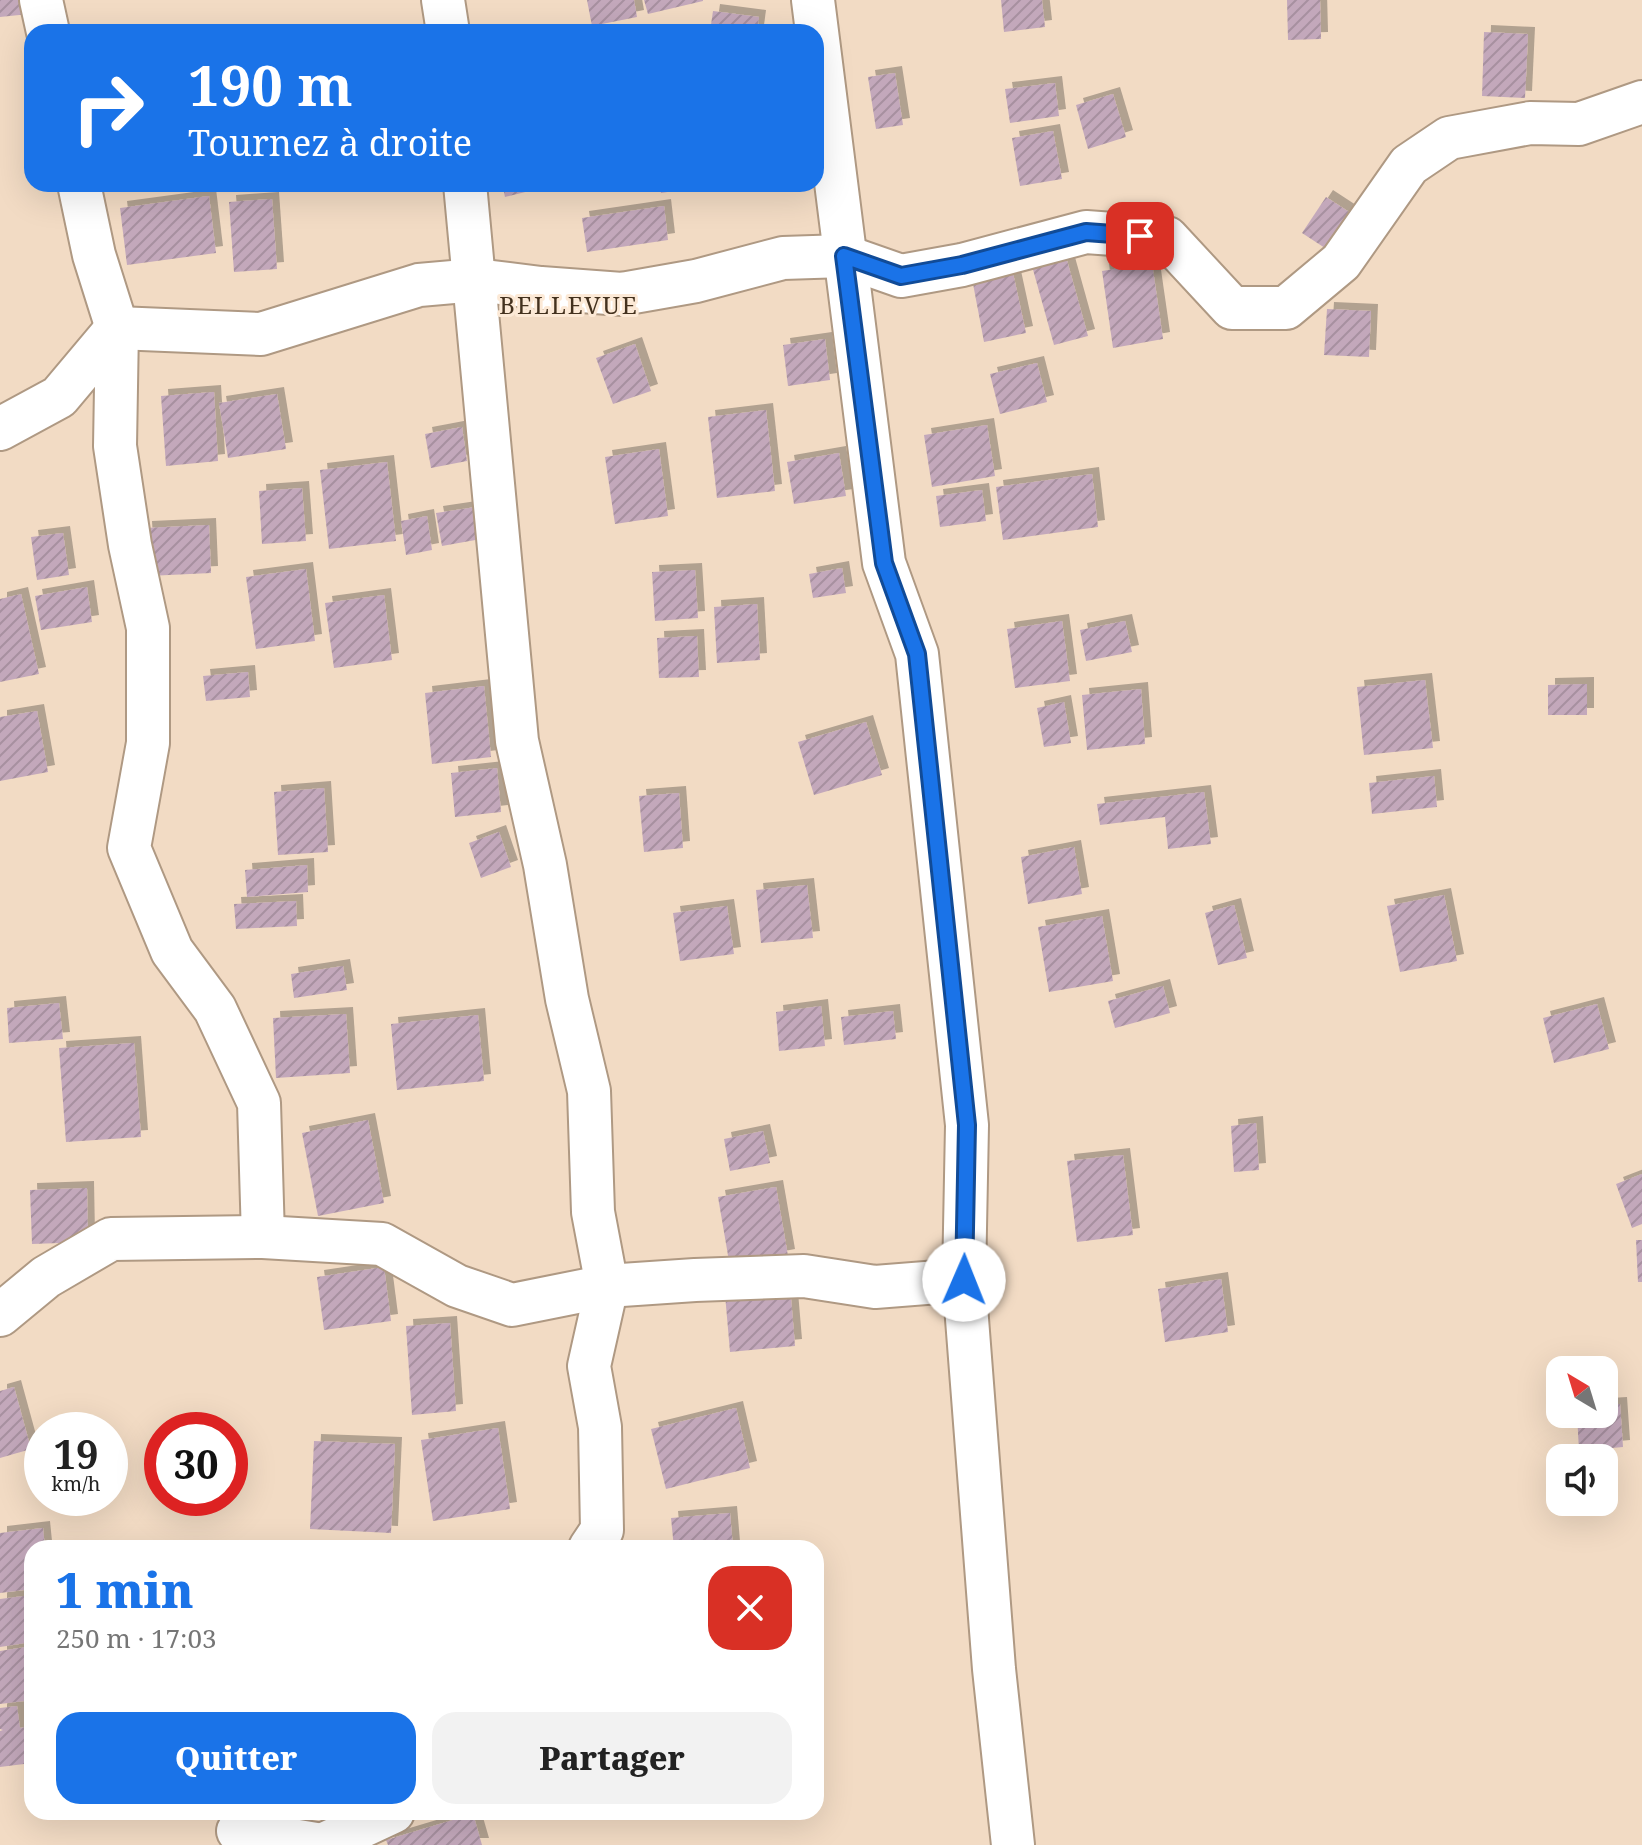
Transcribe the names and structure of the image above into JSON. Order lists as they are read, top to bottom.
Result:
{
  "districts": ["BELLEVUE"],
  "north": "top left",
  "page": {
    "turn": ["190 m", "Tournez à droite"],
    "speed": "19 km/h",
    "limit": "30",
    "heading": ["1 min", "250 m · 17:03"],
    "buttons": ["Quitter", "Partager"]
  }
}
